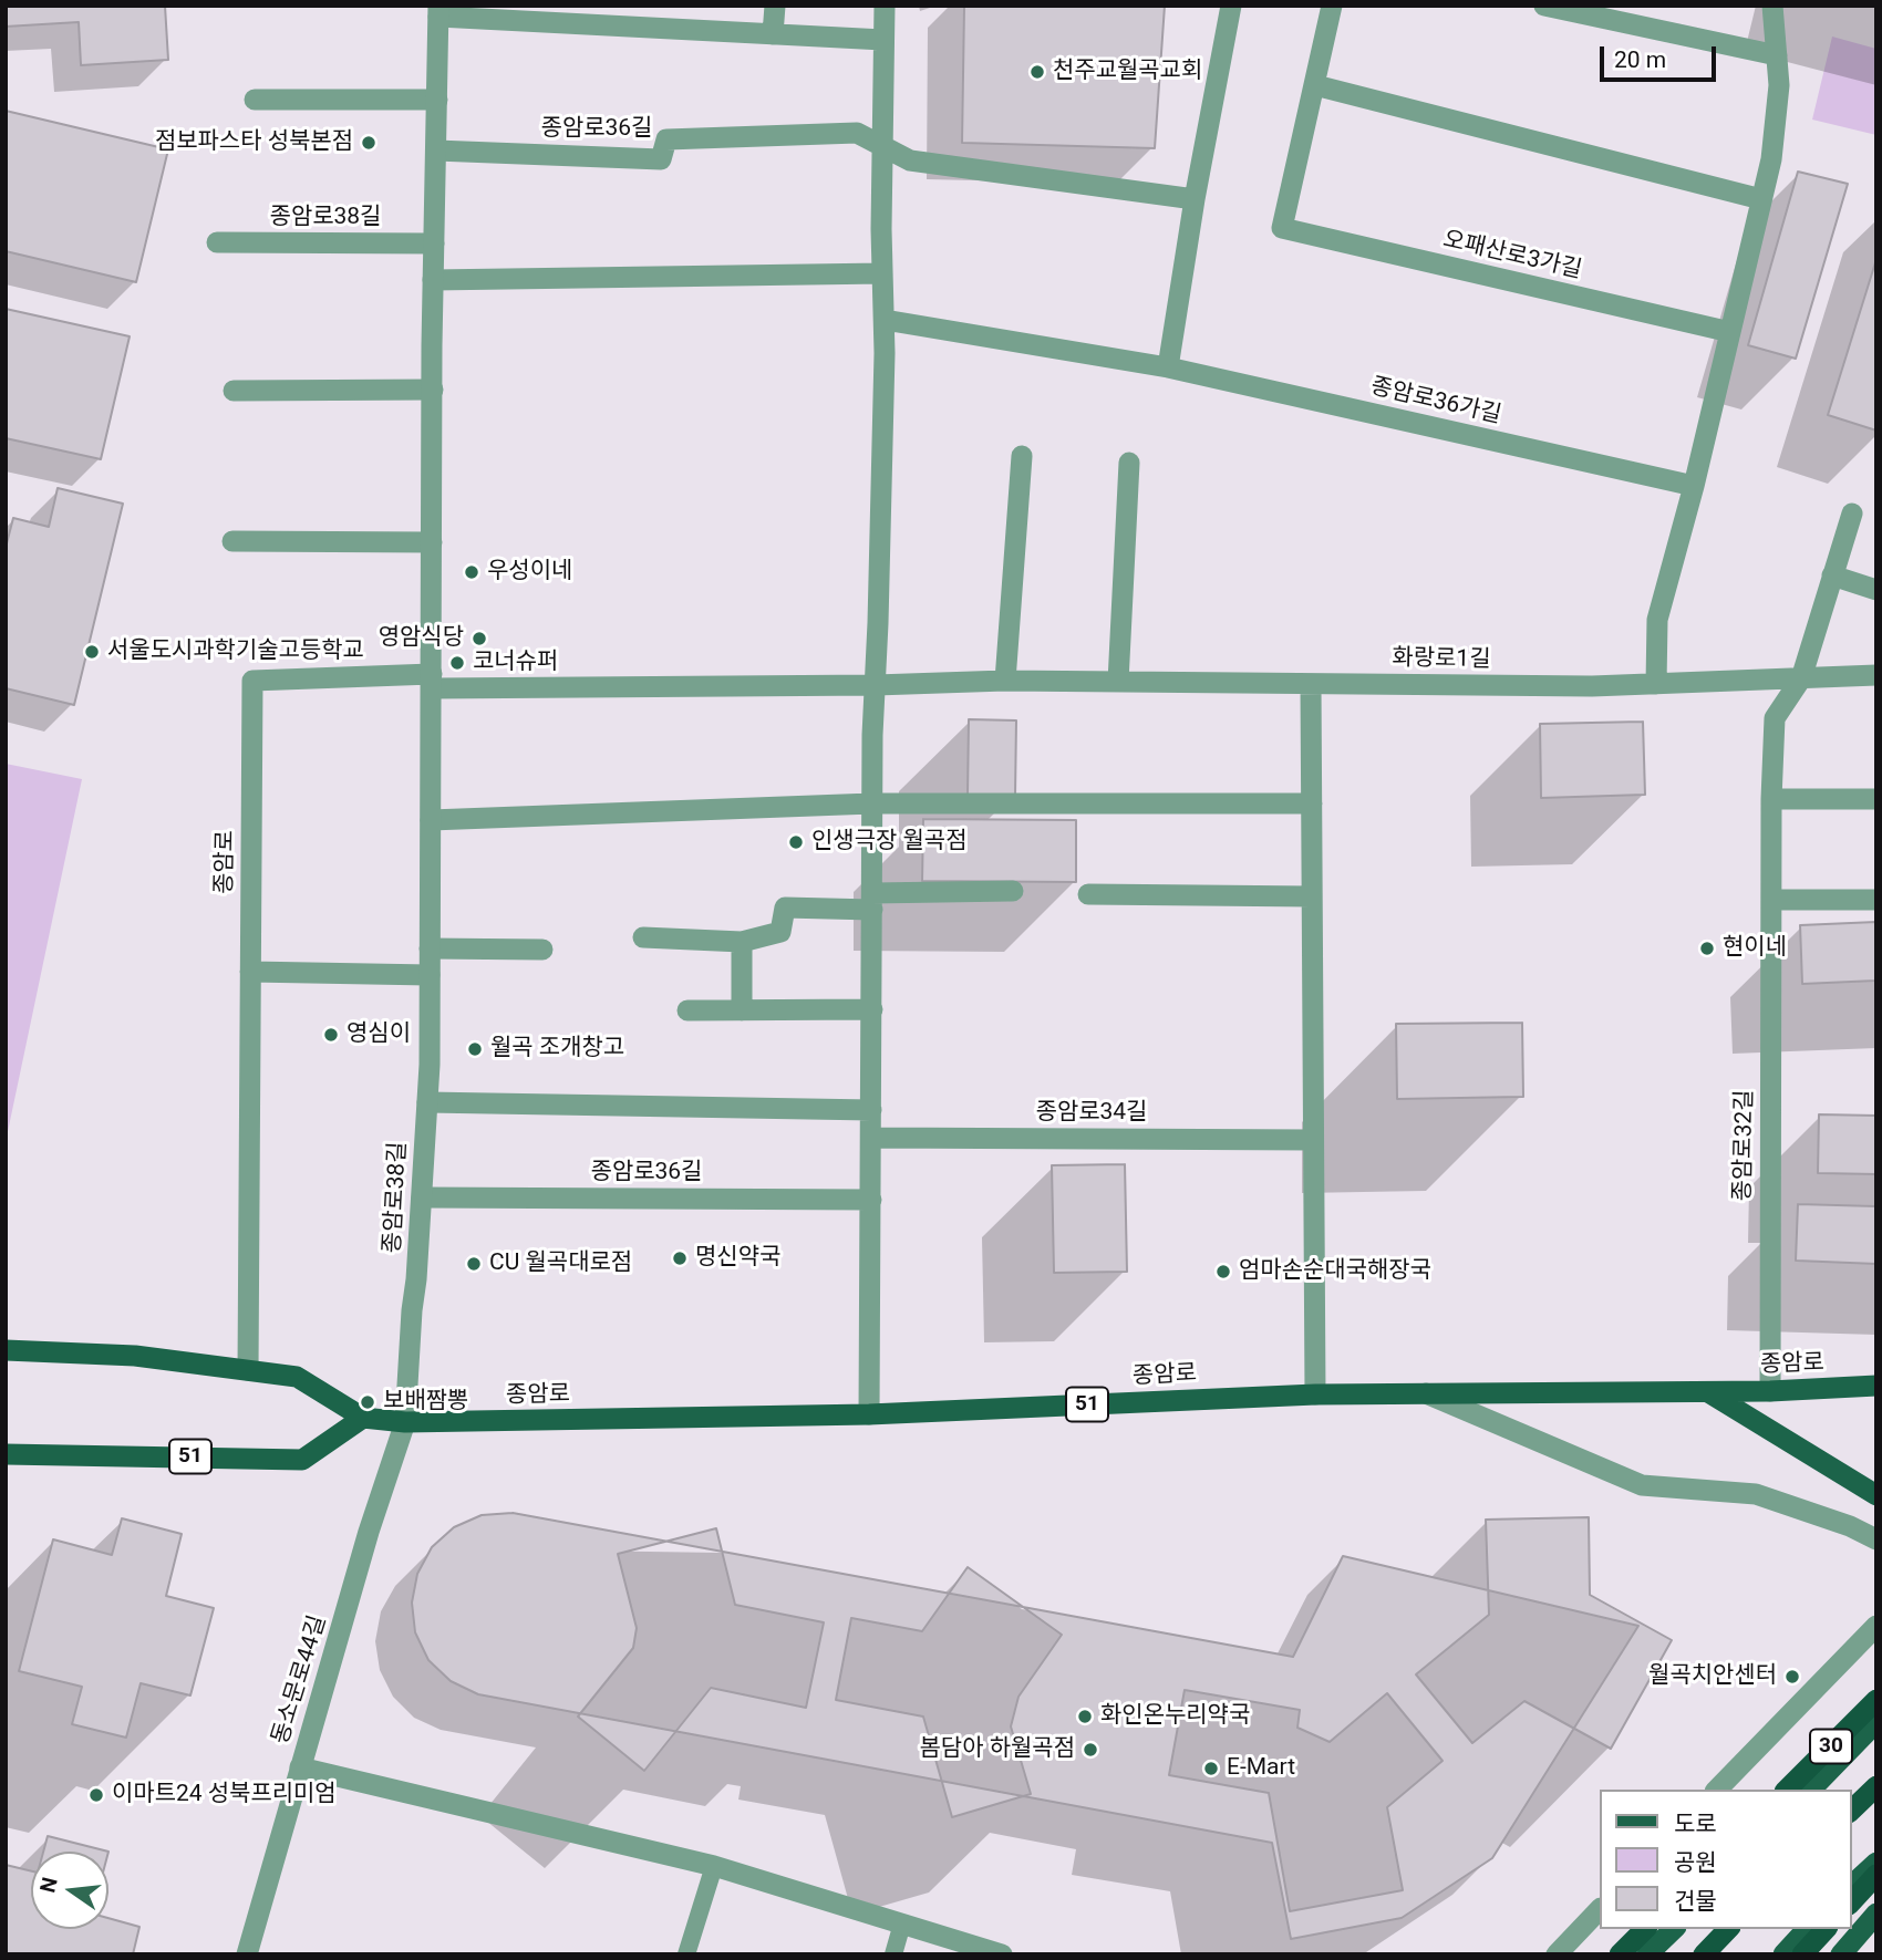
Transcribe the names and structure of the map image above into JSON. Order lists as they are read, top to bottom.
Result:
{
  "streets": {
    "highway": ["30"],
    "main road": ["종암로", "51"],
    "street": [
      "종암로36길",
      "종암로38길",
      "오패산로3가길",
      "종암로36가길",
      "화랑로1길",
      "종암로34길",
      "종암로32길",
      "동소문로44길"
    ]
  },
  "crossings": [
    ["종암로36길", "종암로38길"],
    ["종암로38길", "종암로"],
    ["종암로38길", "동소문로44길"],
    ["화랑로1길", "종암로32길"],
    ["종암로", "종암로32길"],
    ["종암로", "51"],
    ["종암로", "동소문로44길"]
  ],
  "places": [
    "천주교월곡교회",
    "점보파스타 성북본점",
    "우성이네",
    "영암식당",
    "서울도시과학기술고등학교",
    "코너슈퍼",
    "인생극장 월곡점",
    "현이네",
    "영심이",
    "월곡 조개창고",
    "명신약국",
    "CU 월곡대로점",
    "엄마손순대국해장국",
    "보배짬뽕",
    "월곡치안센터",
    "화인온누리약국",
    "봄담아 하월곡점",
    "E-Mart",
    "이마트24 성북프리미엄"
  ],
  "legend": ["도로", "공원", "건물"],
  "scale_bar": "20 m",
  "north": "left"
}
